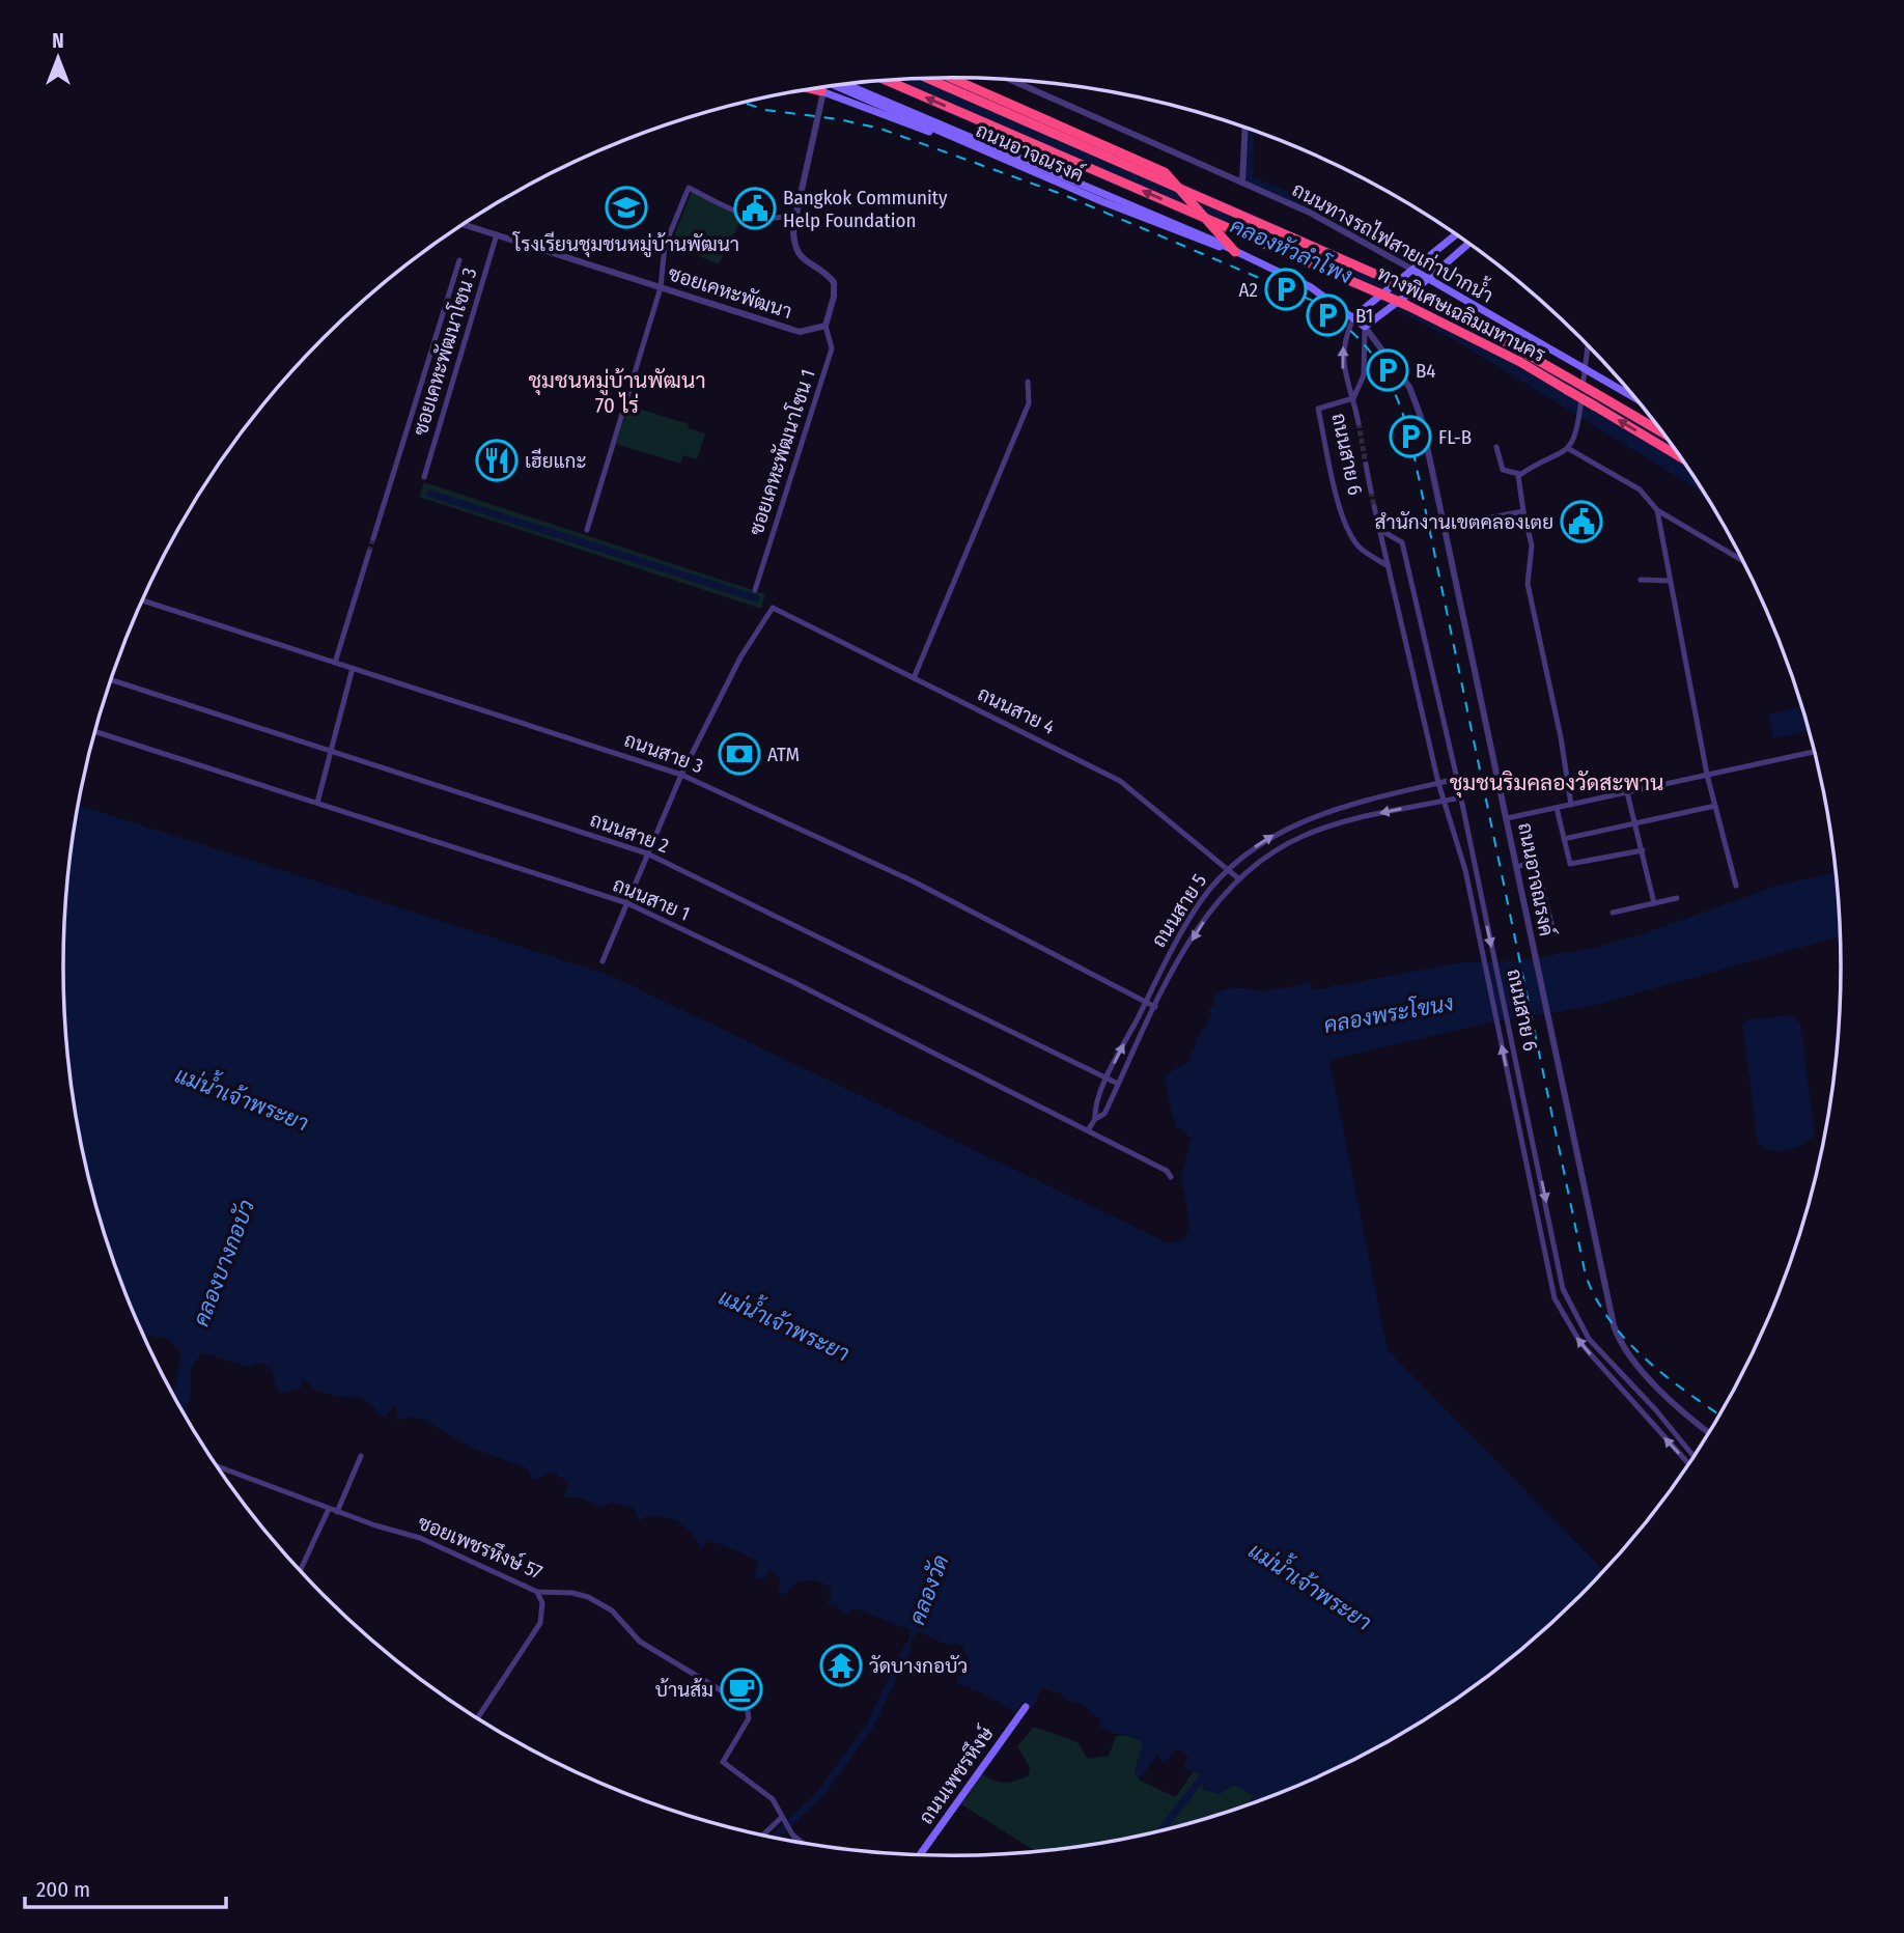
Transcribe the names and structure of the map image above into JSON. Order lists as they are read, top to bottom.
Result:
{
  "streets": {
    "highway": ["ทางพิเศษเฉลิมมหานคร"],
    "main road": ["ถนนอาจณรงค์", "ถนนทางรถไฟสายเก่าปากน้ำ", "ถนนเพชรหึงษ์"],
    "street": [
      "ซอยเคหะพัฒนา",
      "ซอยเคหะพัฒนาโซน 3",
      "ซอยเคหะพัฒนาโซน 1",
      "ถนนสาย 6",
      "ถนนสาย 4",
      "ถนนสาย 3",
      "ถนนสาย 2",
      "ถนนสาย 1",
      "ถนนสาย 5",
      "ซอยเพชรหึงษ์ 57"
    ]
  },
  "crossings": [
    ["ถนนอาจณรงค์", "ถนนสาย 6"],
    ["ซอยเคหะพัฒนา", "ซอยเคหะพัฒนาโซน 3"],
    ["ซอยเคหะพัฒนา", "ซอยเคหะพัฒนาโซน 1"],
    ["ถนนสาย 6", "ถนนสาย 5"],
    ["ถนนสาย 4", "ถนนสาย 3"],
    ["ถนนสาย 4", "ถนนสาย 5"],
    ["ถนนสาย 3", "ถนนสาย 5"],
    ["ถนนสาย 2", "ถนนสาย 5"],
    ["ถนนสาย 1", "ถนนสาย 5"]
  ],
  "districts": ["ชุมชนหมู่บ้านพัฒนา 70 ไร่", "ชุมชนริมคลองวัดสะพาน"],
  "water": [
    "คลองหัวลำโพง",
    "คลองพระโขนง",
    "แม่น้ำเจ้าพระยา",
    "คลองบางกอบัว",
    "คลองวัด"
  ],
  "places": {
    "school or university": ["โรงเรียนชุมชนหมู่บ้านพัฒนา"],
    "public building": ["Bangkok Community Help Foundation", "สำนักงานเขตคลองเตย"],
    "parking": [
      "A2",
      "B1",
      "B4",
      "FL-B"
    ],
    "restaurant": ["เฮียแกะ"],
    "bank": ["ATM"],
    "temple": ["วัดบางกอบัว"],
    "cafe": ["บ้านส้ม"]
  },
  "scale_bar": "200 m",
  "north": "top"
}
